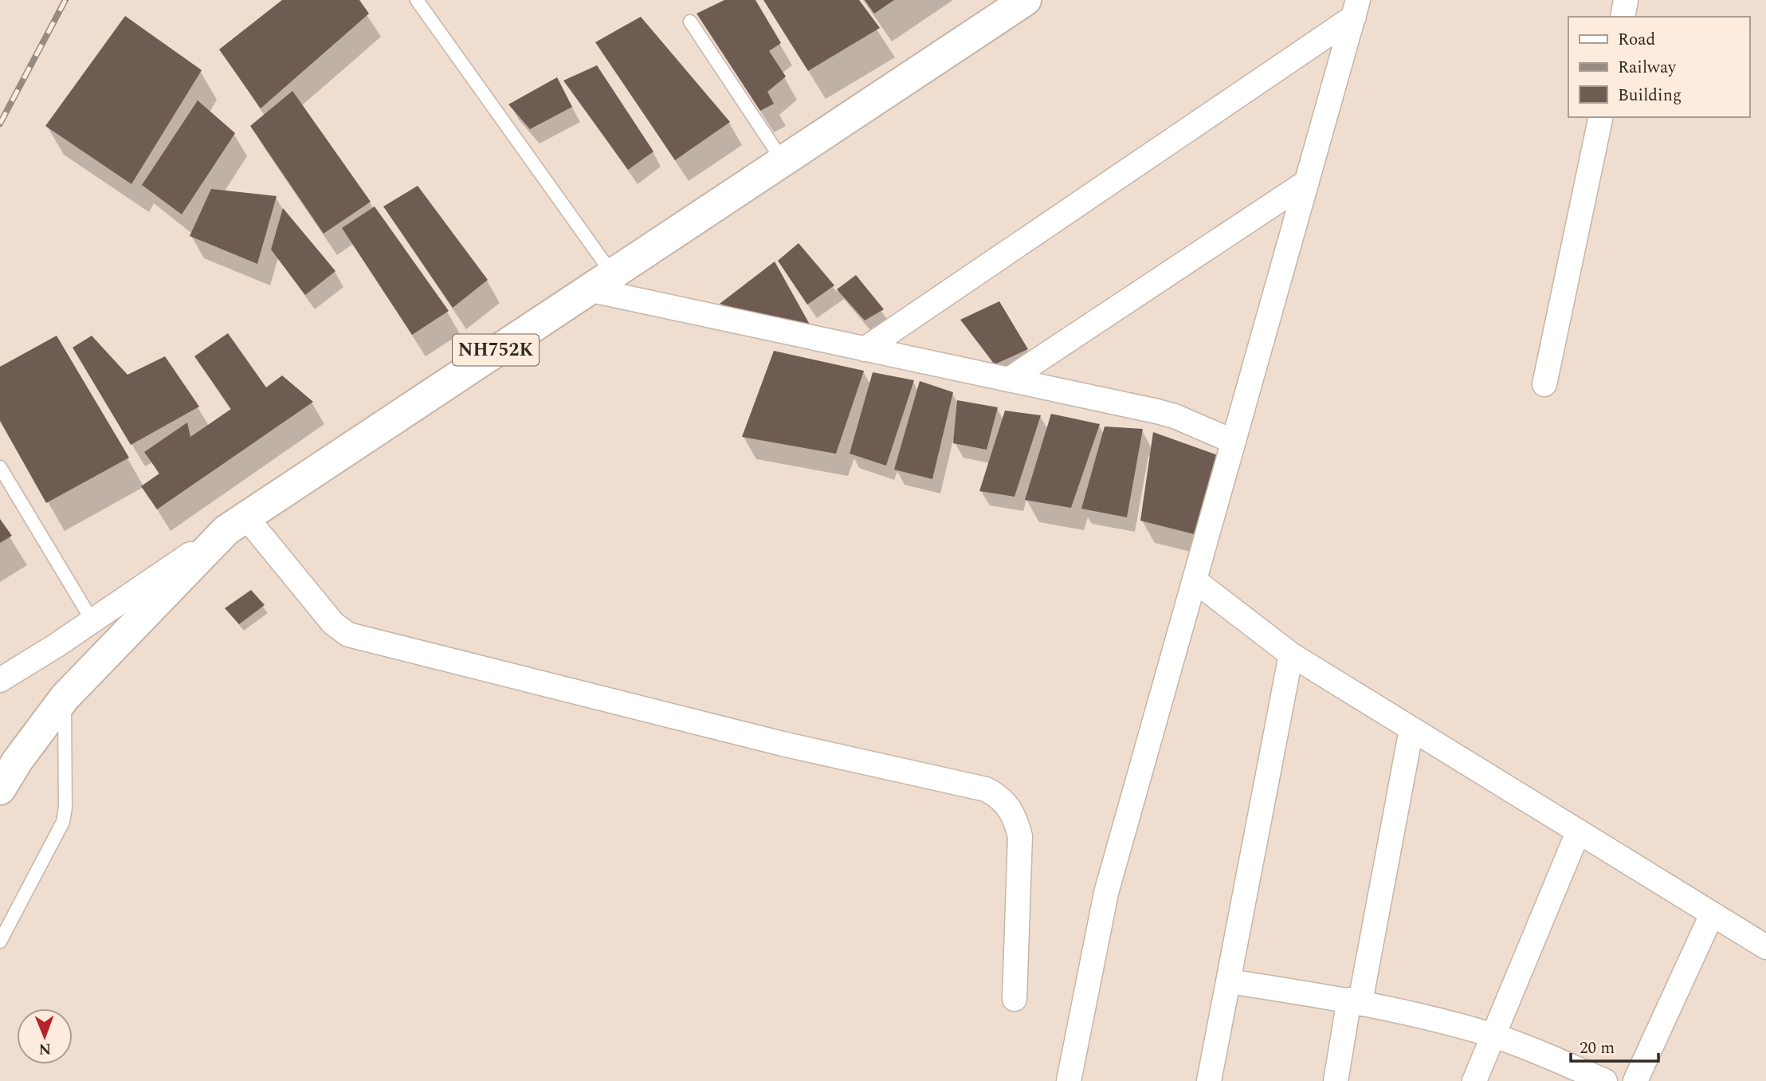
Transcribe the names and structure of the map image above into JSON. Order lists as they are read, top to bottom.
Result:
{
  "streets": {
    "highway": ["NH752K"]
  },
  "legend": ["Road", "Railway", "Building"],
  "scale_bar": "20 m",
  "north": "bottom"
}
